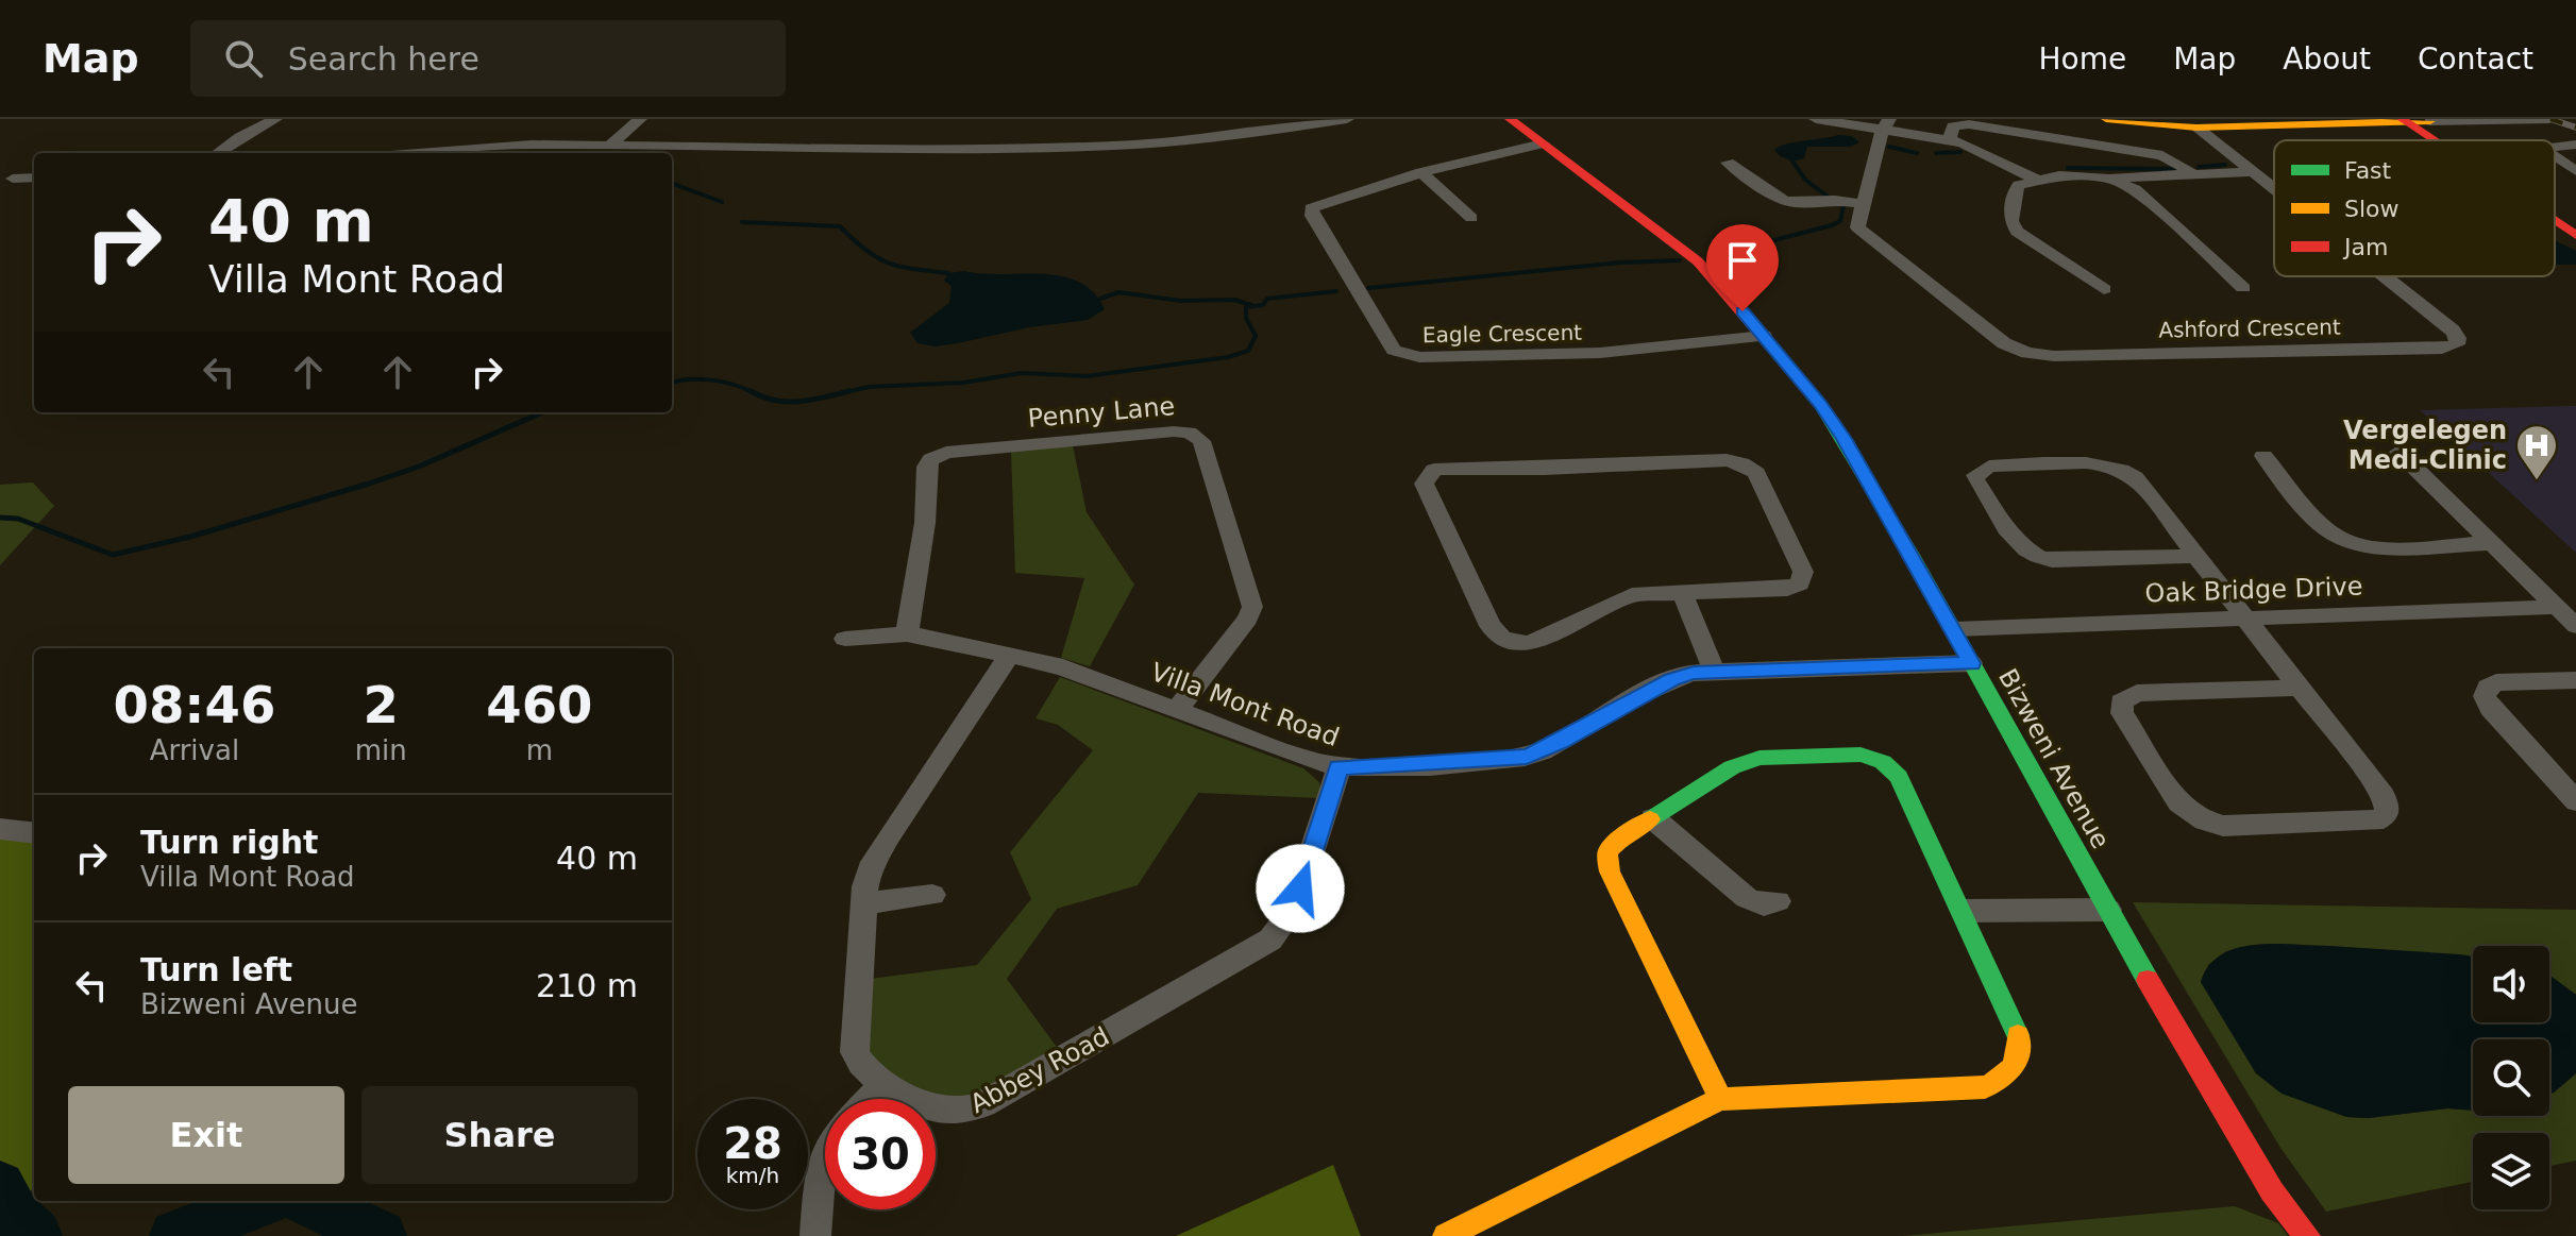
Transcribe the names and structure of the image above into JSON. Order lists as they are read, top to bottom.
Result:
{
  "streets": {
    "street": [
      "Ashford Crescent",
      "Eagle Crescent",
      "Penny Lane",
      "Oak Bridge Drive",
      "Villa Mont Road",
      "Bizweni Avenue",
      "Abbey Road"
    ]
  },
  "crossings": [
    ["Eagle Crescent", "Bizweni Avenue"],
    ["Penny Lane", "Villa Mont Road"],
    ["Oak Bridge Drive", "Bizweni Avenue"],
    ["Villa Mont Road", "Bizweni Avenue"],
    ["Villa Mont Road", "Abbey Road"]
  ],
  "places": {
    "hospital": ["Vergelegen Medi-Clinic"]
  },
  "legend": ["Fast", "Slow", "Jam"],
  "page": {
    "header": "Map",
    "search": "Search here",
    "nav": [
      "Home",
      "Map",
      "About",
      "Contact"
    ],
    "turn": ["40 m", "Villa Mont Road"],
    "eta": [
      "08:46",
      "Arrival",
      "2",
      "min",
      "460",
      "m"
    ],
    "list": [
      {
        "name": "Turn right",
        "note": "Villa Mont Road",
        "value": "40 m"
      },
      {
        "name": "Turn left",
        "note": "Bizweni Avenue",
        "value": "210 m"
      }
    ],
    "buttons": ["Exit", "Share"],
    "speed": "28 km/h",
    "limit": "30"
  }
}
